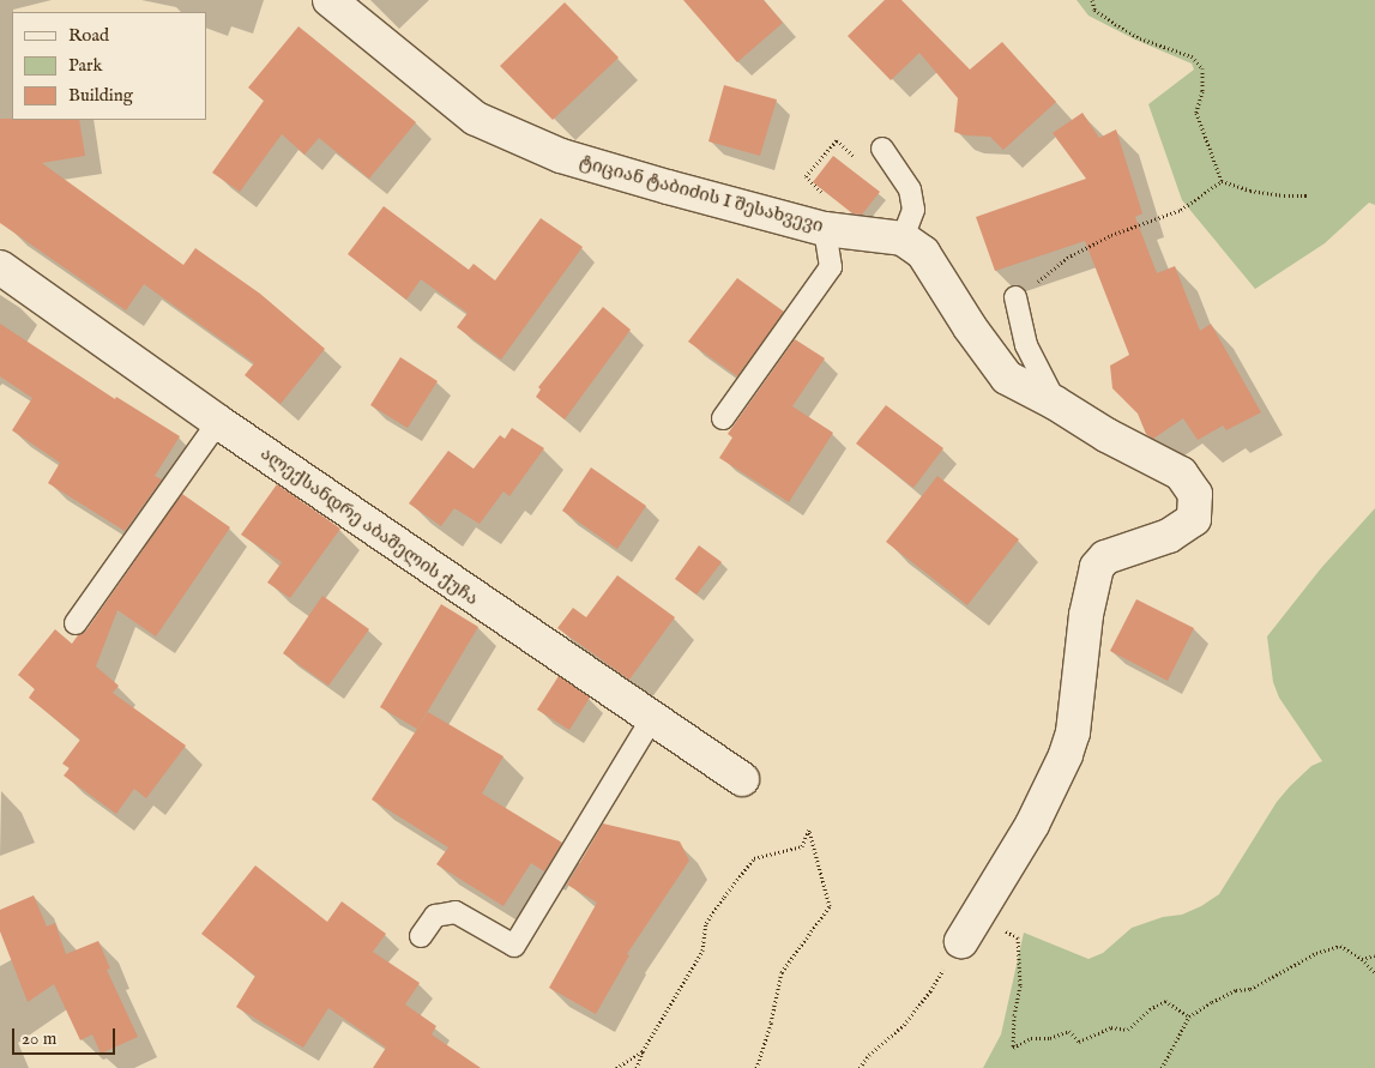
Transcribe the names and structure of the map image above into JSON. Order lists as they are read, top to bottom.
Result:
{
  "streets": {
    "street": ["ტიციან ტაბიძის I შესახვევი", "ალექსანდრე აბაშელის ქუჩა"]
  },
  "legend": ["Road", "Park", "Building"],
  "scale_bar": "20 m"
}
